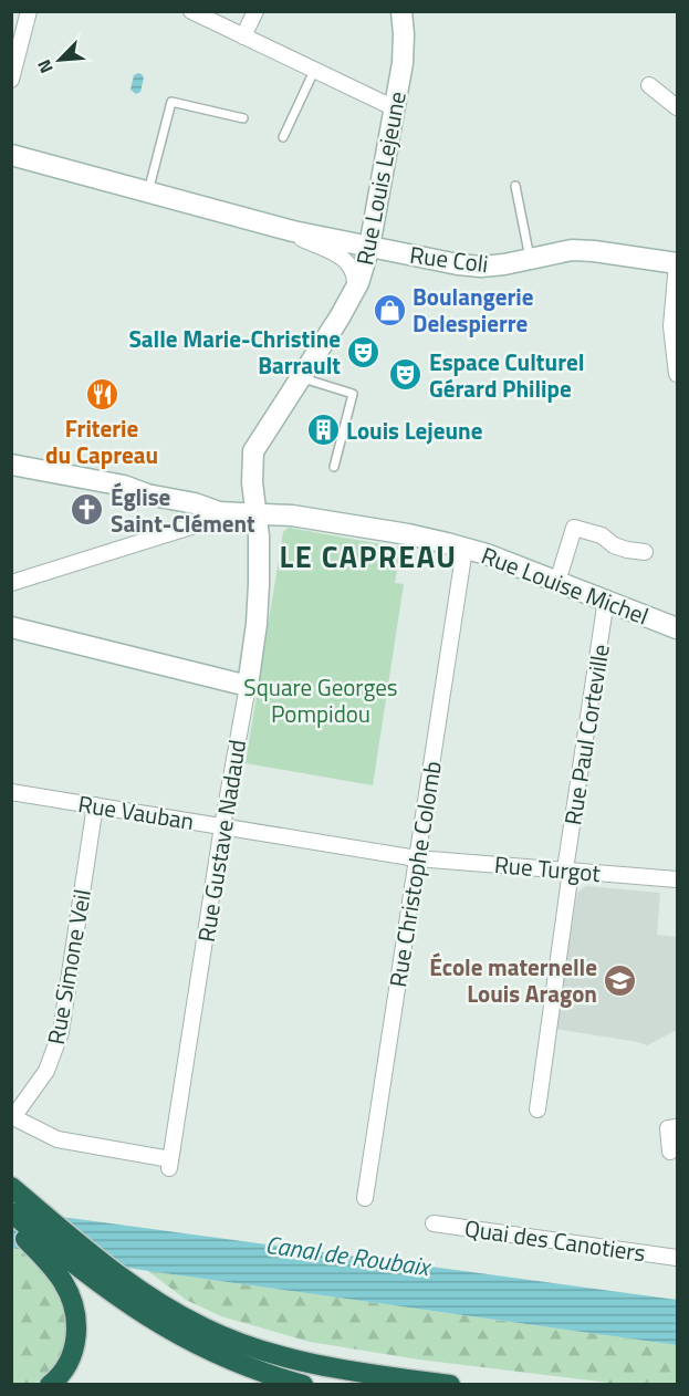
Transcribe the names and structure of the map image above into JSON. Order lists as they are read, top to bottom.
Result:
{
  "streets": {
    "street": [
      "Rue Louis Lejeune",
      "Rue Coli",
      "Rue Louise Michel",
      "Rue Paul Corteville",
      "Rue Vauban",
      "Rue Gustave Nadaud",
      "Rue Turgot",
      "Rue Christophe Colomb",
      "Rue Simone Veil",
      "Quai des Canotiers"
    ]
  },
  "crossings": [
    ["Rue Louis Lejeune", "Rue Coli"],
    ["Rue Louis Lejeune", "Rue Louise Michel"],
    ["Rue Louis Lejeune", "Rue Gustave Nadaud"],
    ["Rue Louise Michel", "Rue Paul Corteville"],
    ["Rue Louise Michel", "Rue Gustave Nadaud"],
    ["Rue Louise Michel", "Rue Christophe Colomb"],
    ["Rue Paul Corteville", "Rue Turgot"],
    ["Rue Vauban", "Rue Gustave Nadaud"],
    ["Rue Vauban", "Rue Turgot"],
    ["Rue Vauban", "Rue Christophe Colomb"],
    ["Rue Vauban", "Rue Simone Veil"],
    ["Rue Gustave Nadaud", "Rue Simone Veil"],
    ["Rue Turgot", "Rue Christophe Colomb"]
  ],
  "districts": ["LE CAPREAU"],
  "water": ["Canal de Roubaix"],
  "parks": ["Square Georges Pompidou"],
  "places": {
    "shop": ["Boulangerie Delespierre"],
    "theatre": ["Salle Marie-Christine Barrault", "Espace Culturel Gérard Philipe"],
    "restaurant": ["Friterie du Capreau"],
    "building": ["Louis Lejeune"],
    "church": ["Église Saint-Clément"],
    "school or university": ["École maternelle Louis Aragon"]
  },
  "north": "bottom left"
}
